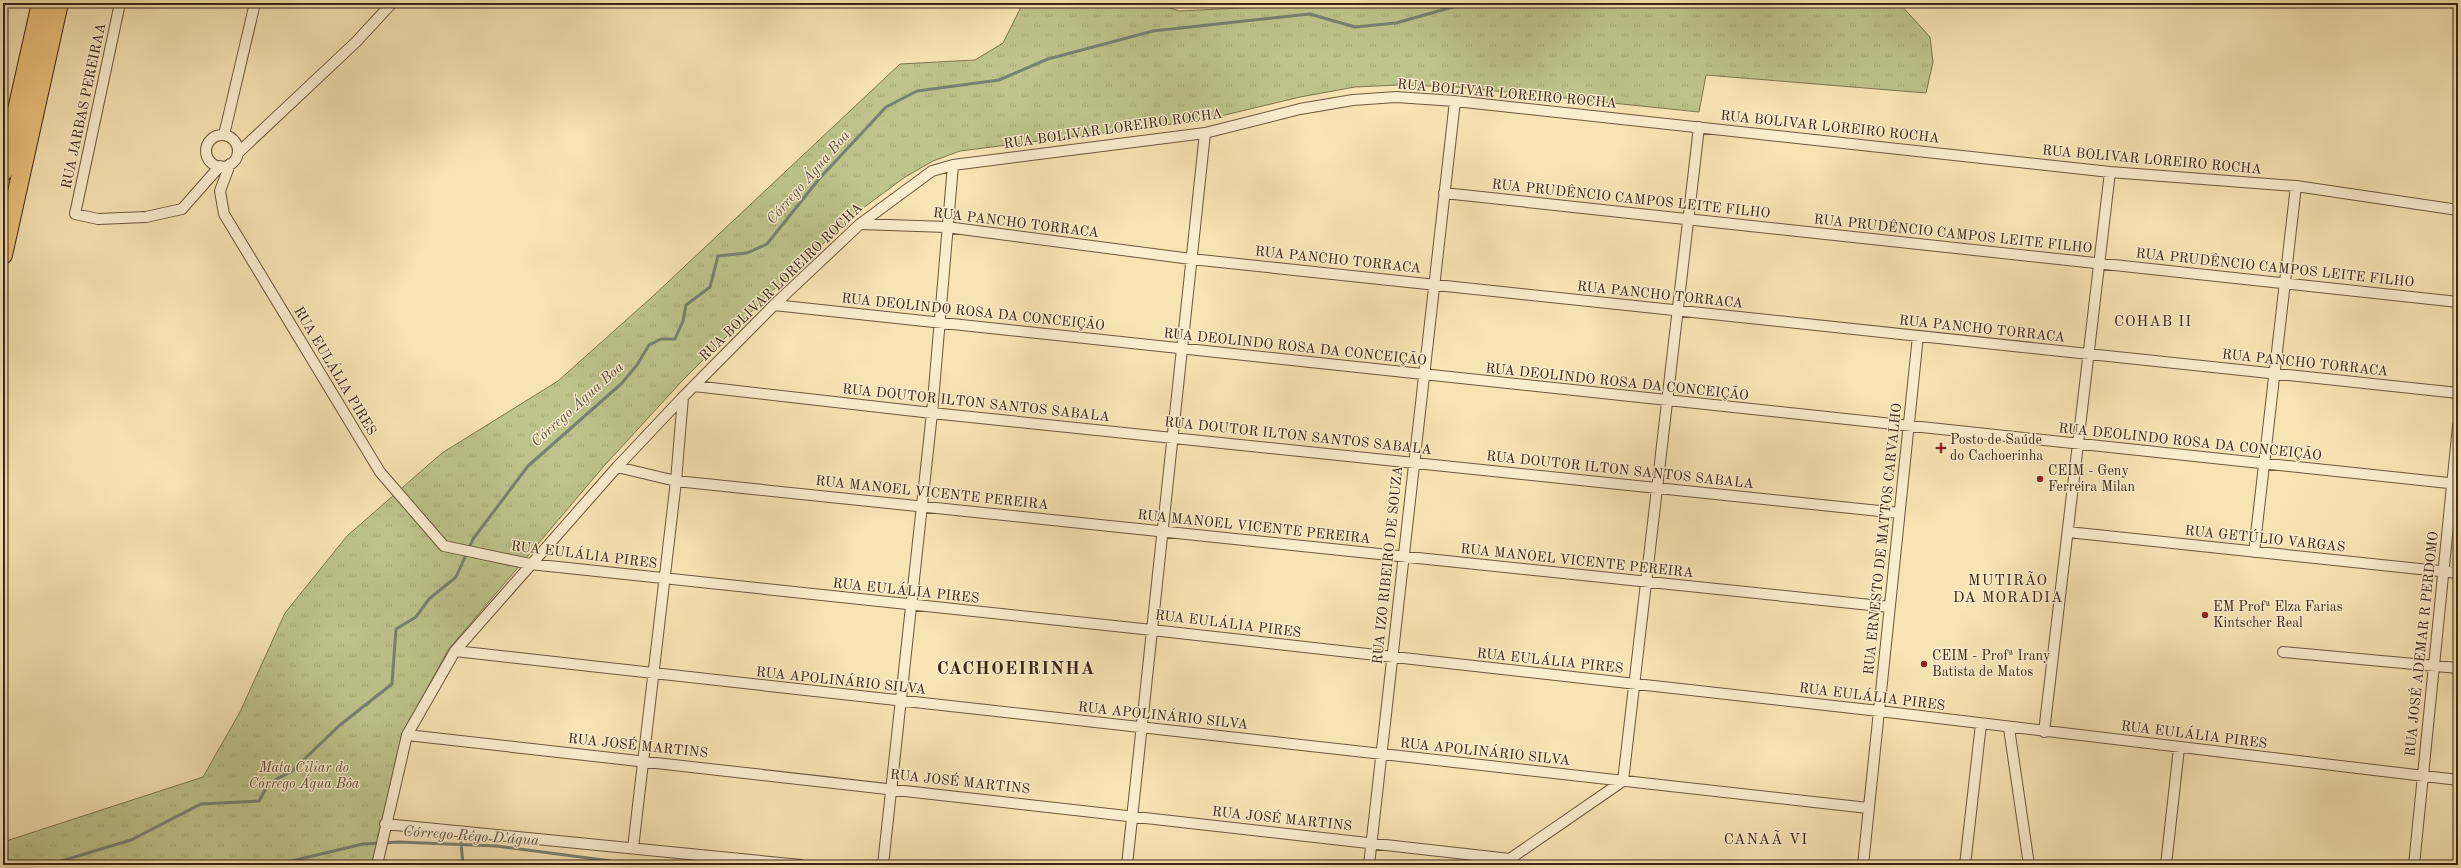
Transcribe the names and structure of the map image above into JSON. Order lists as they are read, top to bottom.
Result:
{
  "streets": {
    "street": [
      "RUA BOLIVAR LOREIRO ROCHA",
      "RUA JARBAS PEREIRAA",
      "RUA PRUDÊNCIO CAMPOS LEITE FILHO",
      "RUA PANCHO TORRACA",
      "RUA DEOLINDO ROSA DA CONCEIÇÃO",
      "RUA EULÁLIA PIRES",
      "RUA DOUTOR ILTON SANTOS SABALA",
      "RUA MANOEL VICENTE PEREIRA",
      "RUA ERNESTO DE MATTOS CARVALHO",
      "RUA GETÚLIO VARGAS",
      "RUA IZO RIBEIRO DE SOUZA",
      "RUA JOSÉ ADEMAR R PERDOMO",
      "RUA APOLINÁRIO SILVA",
      "RUA JOSÉ MARTINS"
    ]
  },
  "crossings": [
    ["RUA BOLIVAR LOREIRO ROCHA", "RUA PANCHO TORRACA"],
    ["RUA BOLIVAR LOREIRO ROCHA", "RUA DEOLINDO ROSA DA CONCEIÇÃO"],
    ["RUA BOLIVAR LOREIRO ROCHA", "RUA EULÁLIA PIRES"],
    ["RUA BOLIVAR LOREIRO ROCHA", "RUA DOUTOR ILTON SANTOS SABALA"],
    ["RUA BOLIVAR LOREIRO ROCHA", "RUA MANOEL VICENTE PEREIRA"],
    ["RUA BOLIVAR LOREIRO ROCHA", "RUA IZO RIBEIRO DE SOUZA"],
    ["RUA BOLIVAR LOREIRO ROCHA", "RUA APOLINÁRIO SILVA"],
    ["RUA BOLIVAR LOREIRO ROCHA", "RUA JOSÉ MARTINS"],
    ["RUA JARBAS PEREIRAA", "RUA EULÁLIA PIRES"],
    ["RUA PRUDÊNCIO CAMPOS LEITE FILHO", "RUA IZO RIBEIRO DE SOUZA"],
    ["RUA PANCHO TORRACA", "RUA ERNESTO DE MATTOS CARVALHO"],
    ["RUA PANCHO TORRACA", "RUA IZO RIBEIRO DE SOUZA"],
    ["RUA DEOLINDO ROSA DA CONCEIÇÃO", "RUA ERNESTO DE MATTOS CARVALHO"],
    ["RUA DEOLINDO ROSA DA CONCEIÇÃO", "RUA IZO RIBEIRO DE SOUZA"],
    ["RUA DEOLINDO ROSA DA CONCEIÇÃO", "RUA JOSÉ ADEMAR R PERDOMO"],
    ["RUA EULÁLIA PIRES", "RUA ERNESTO DE MATTOS CARVALHO"],
    ["RUA EULÁLIA PIRES", "RUA IZO RIBEIRO DE SOUZA"],
    ["RUA EULÁLIA PIRES", "RUA JOSÉ ADEMAR R PERDOMO"],
    ["RUA DOUTOR ILTON SANTOS SABALA", "RUA ERNESTO DE MATTOS CARVALHO"],
    ["RUA DOUTOR ILTON SANTOS SABALA", "RUA IZO RIBEIRO DE SOUZA"],
    ["RUA MANOEL VICENTE PEREIRA", "RUA ERNESTO DE MATTOS CARVALHO"],
    ["RUA MANOEL VICENTE PEREIRA", "RUA IZO RIBEIRO DE SOUZA"],
    ["RUA ERNESTO DE MATTOS CARVALHO", "RUA APOLINÁRIO SILVA"],
    ["RUA GETÚLIO VARGAS", "RUA JOSÉ ADEMAR R PERDOMO"],
    ["RUA IZO RIBEIRO DE SOUZA", "RUA APOLINÁRIO SILVA"],
    ["RUA IZO RIBEIRO DE SOUZA", "RUA JOSÉ MARTINS"]
  ],
  "districts": [
    "COHAB II",
    "MUTIRÃO DA MORADIA",
    "CACHOEIRINHA",
    "CANAÃ VI"
  ],
  "water": ["Córrego Água Boa", "Córrego Rêgo D'água"],
  "parks": ["Mata Ciliar do Córrego Água Bôa"],
  "places": {
    "health": ["Posto de Saúde do Cachoerinha"],
    "other": ["CEIM - Geny Ferreira Milan", "EM Profª Elza Farias Kintscher Real", "CEIM - Profª Irany Batista de Matos"]
  }
}
